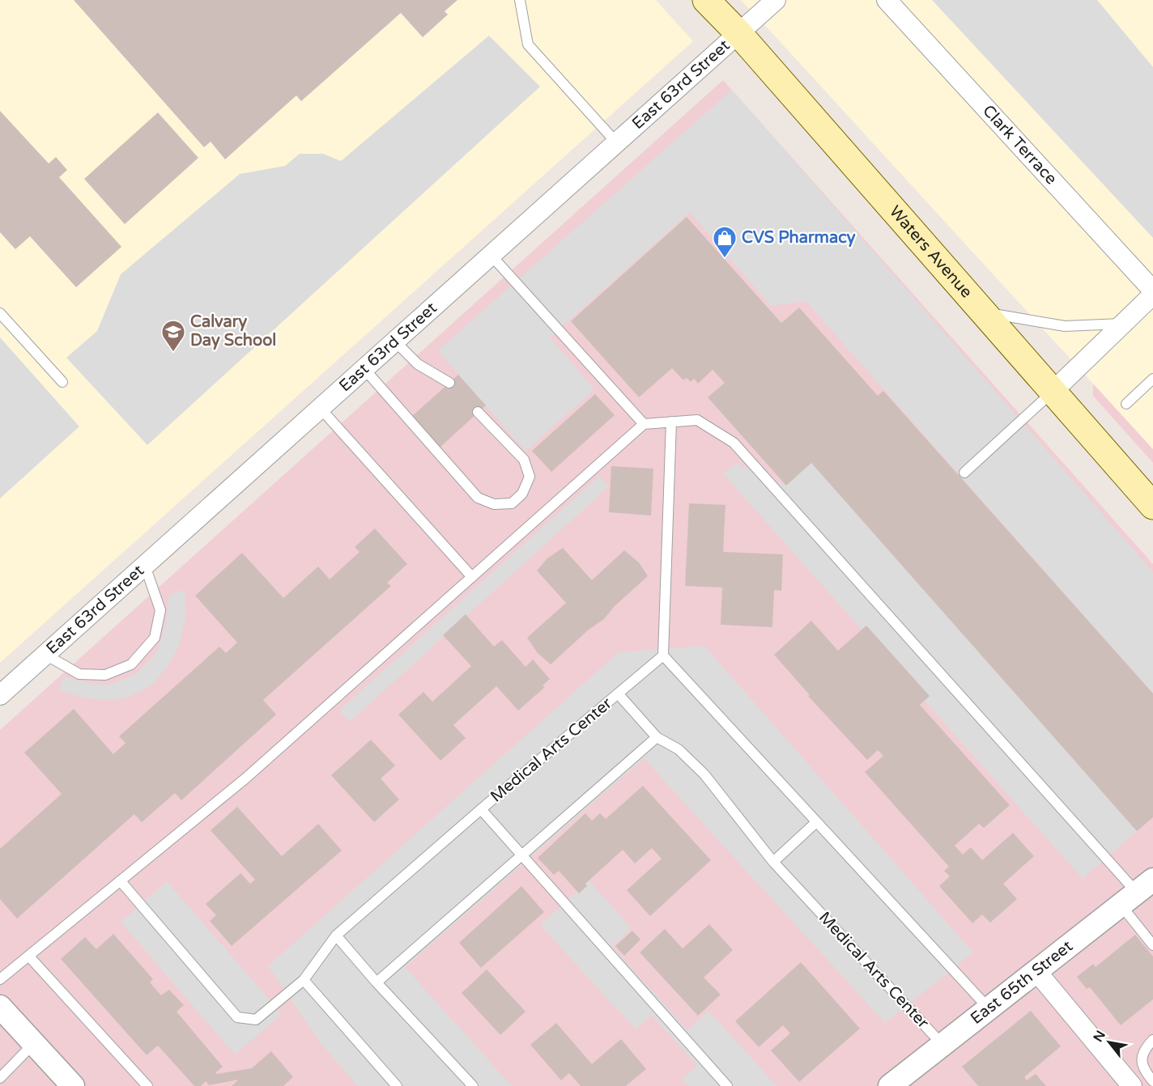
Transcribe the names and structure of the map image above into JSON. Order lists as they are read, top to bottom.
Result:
{
  "streets": {
    "main road": ["Waters Avenue"],
    "street": ["East 63rd Street", "Clark Terrace", "East 65th Street"],
    "lane": ["Medical Arts Center"]
  },
  "crossings": [
    ["East 63rd Street", "Waters Avenue"],
    ["Medical Arts Center", "East 65th Street"]
  ],
  "places": {
    "shop": ["CVS Pharmacy"],
    "school or university": ["Calvary Day School"]
  },
  "north": "top left"
}
